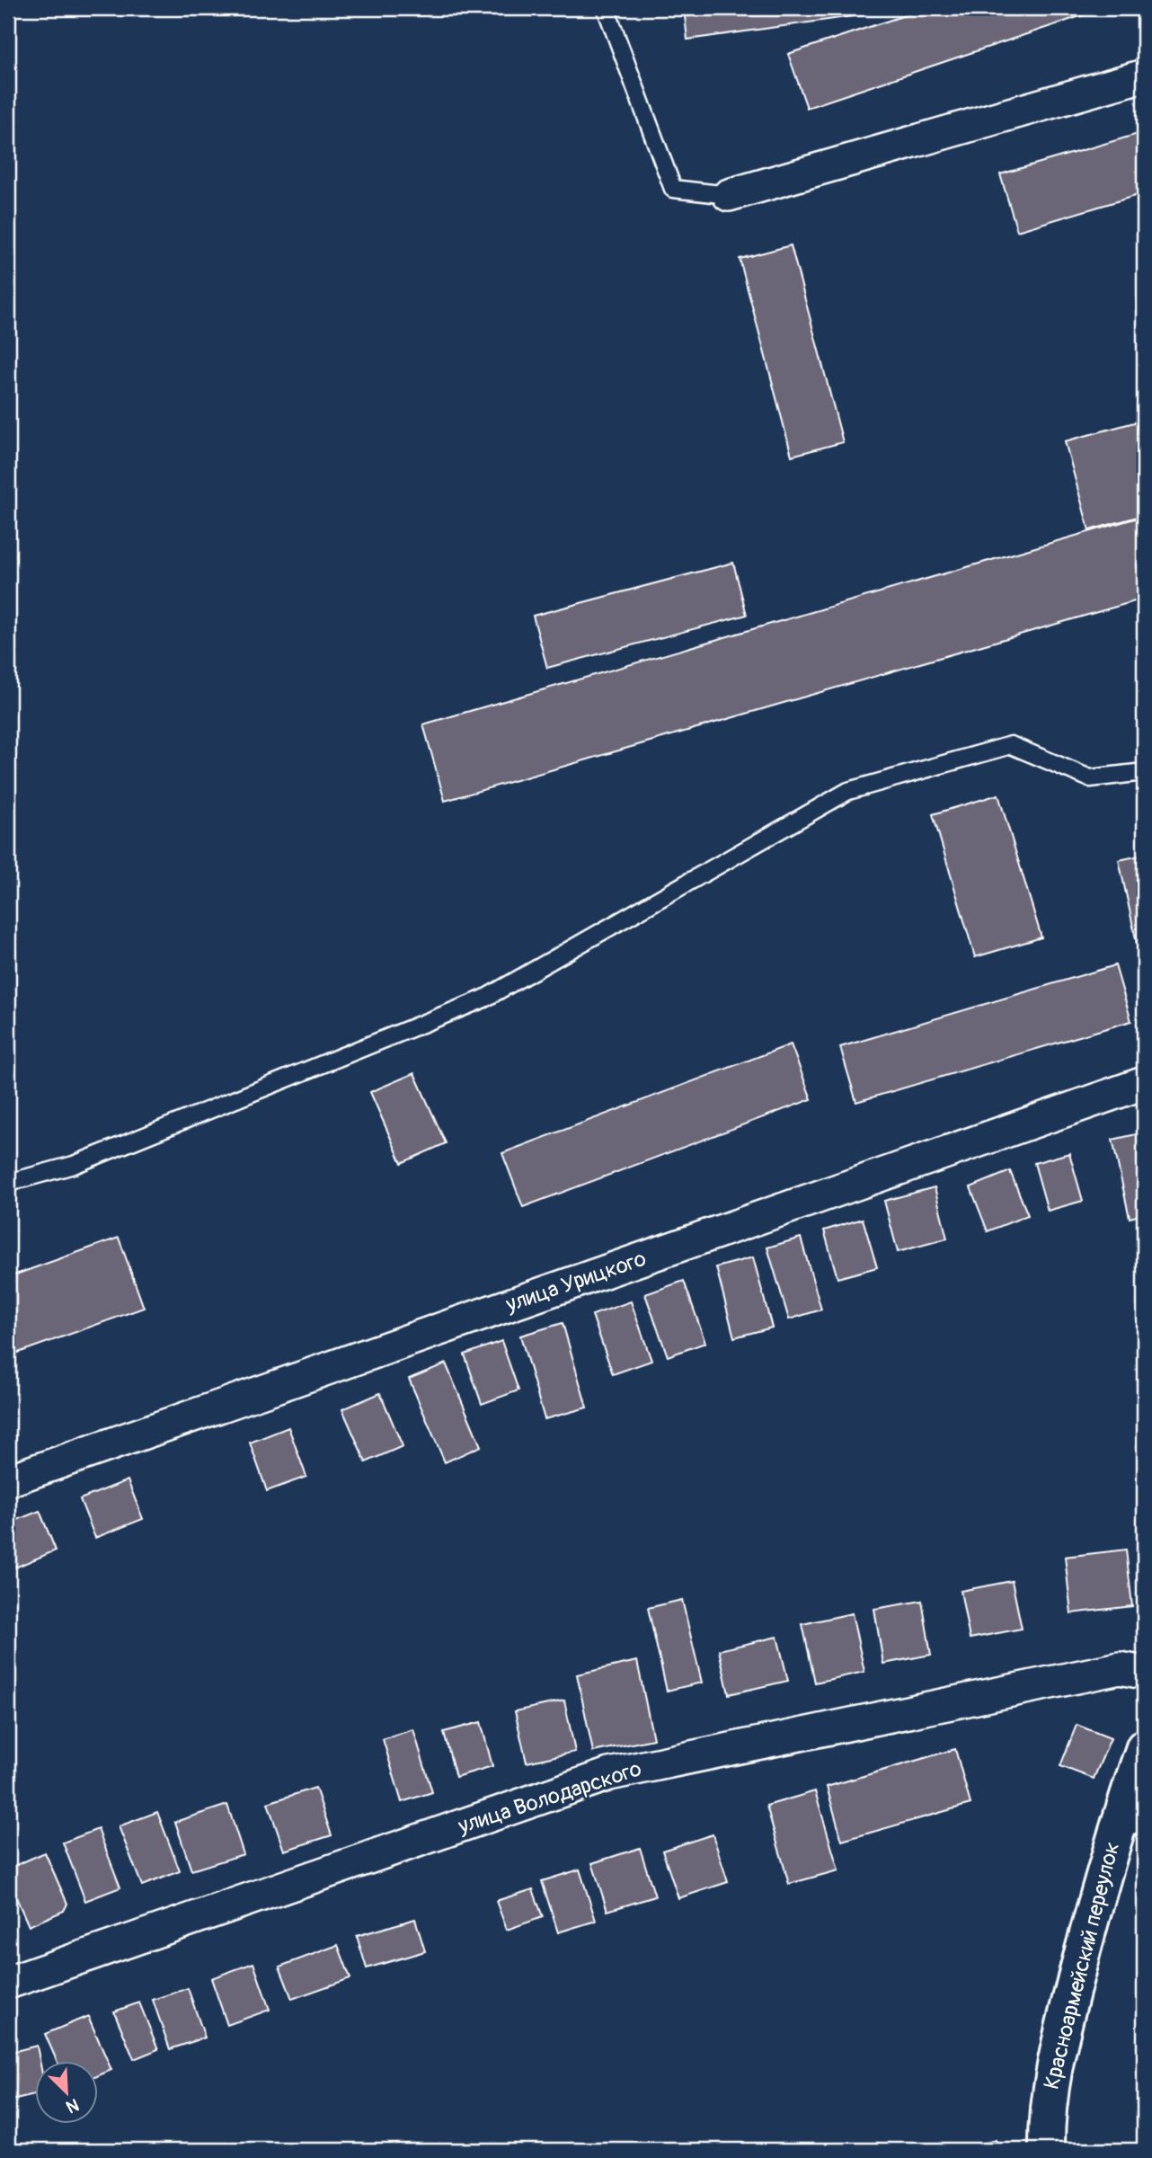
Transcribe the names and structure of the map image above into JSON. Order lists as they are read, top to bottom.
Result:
{
  "streets": {
    "street": ["улица Урицкого", "улица Володарского", "Красноармейский переулок"]
  },
  "north": "bottom right"
}
